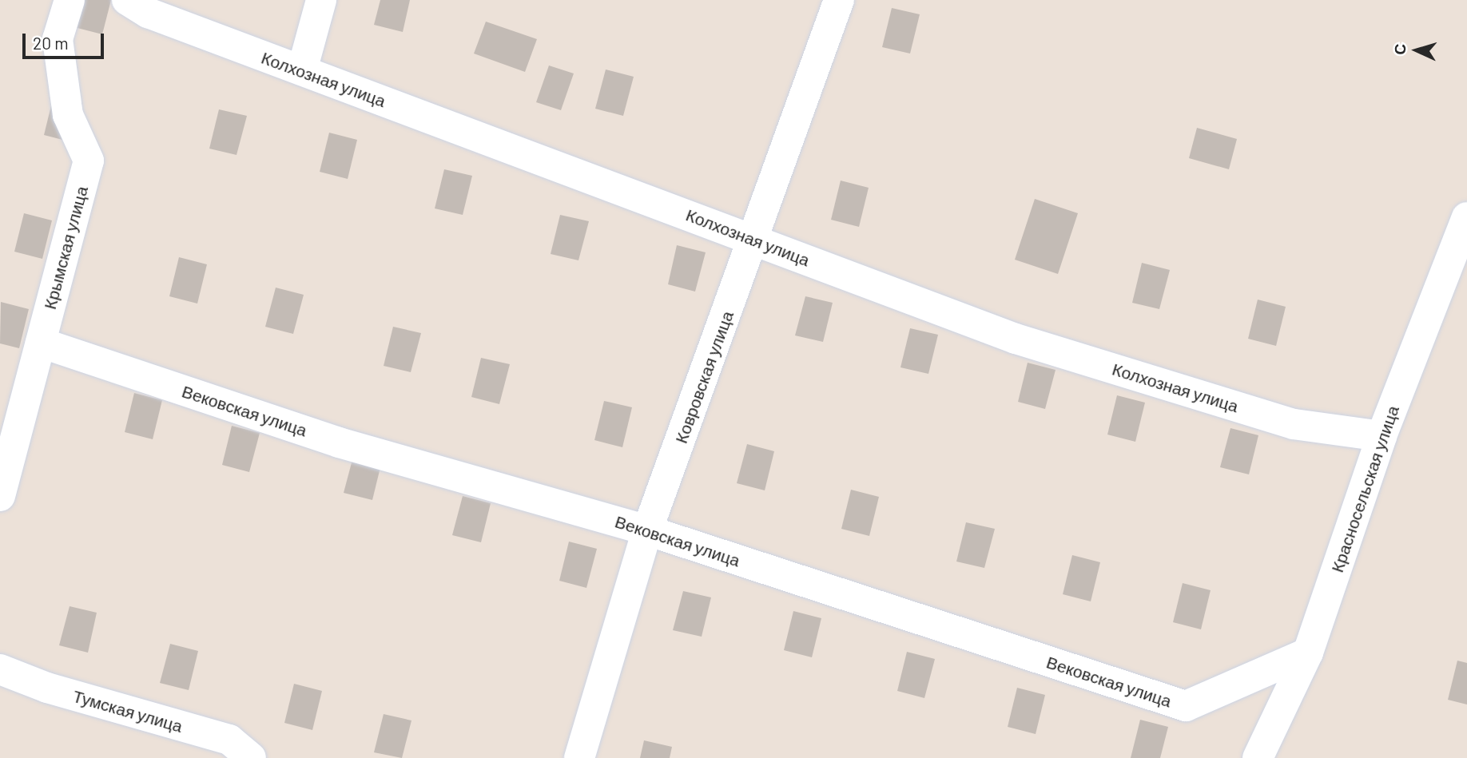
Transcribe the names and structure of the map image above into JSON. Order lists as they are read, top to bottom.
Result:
{
  "streets": {
    "street": [
      "Колхозная улица",
      "Крымская улица",
      "Ковровская улица",
      "Вековская улица",
      "Красносельская улица",
      "Тумская улица"
    ]
  },
  "crossings": [
    ["Колхозная улица", "Ковровская улица"],
    ["Колхозная улица", "Красносельская улица"],
    ["Крымская улица", "Вековская улица"],
    ["Ковровская улица", "Вековская улица"],
    ["Вековская улица", "Красносельская улица"]
  ],
  "scale_bar": "20 m",
  "north": "left"
}
